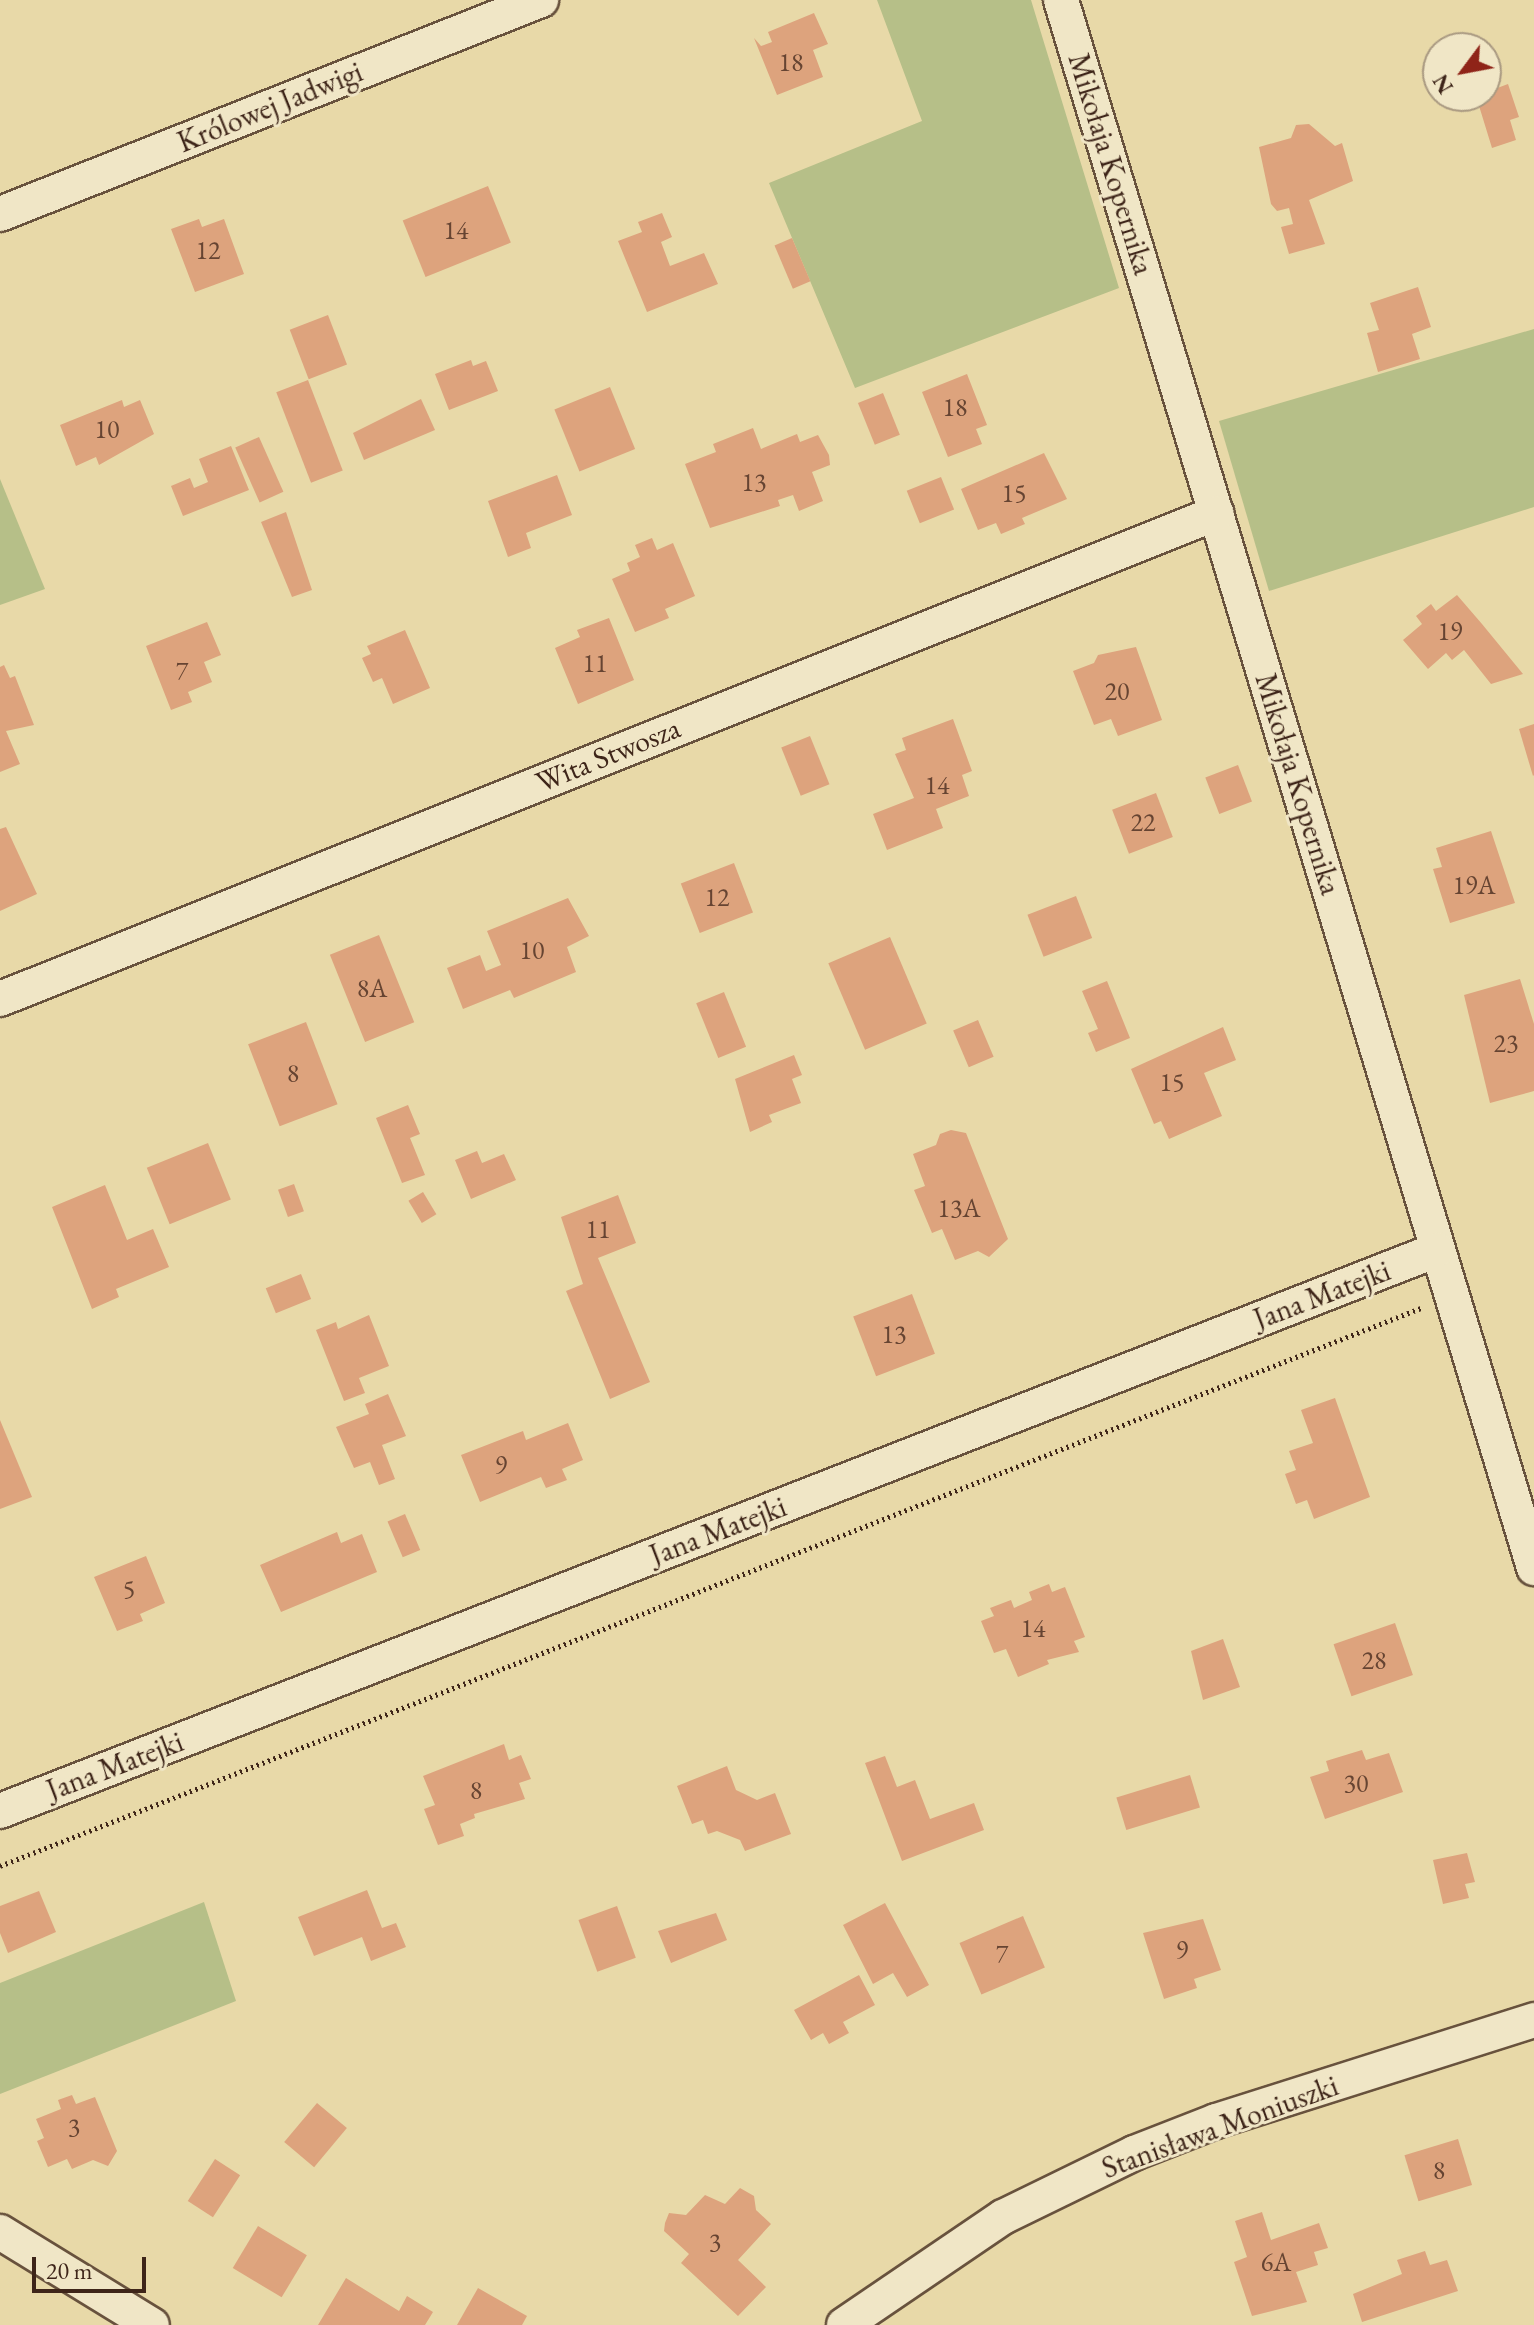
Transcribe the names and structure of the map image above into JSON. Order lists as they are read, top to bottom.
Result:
{
  "streets": {
    "street": [
      "Królowej Jadwigi",
      "Mikołaja Kopernika",
      "Wita Stwosza",
      "Jana Matejki",
      "Stanisława Moniuszki"
    ]
  },
  "crossings": [
    ["Mikołaja Kopernika", "Wita Stwosza"],
    ["Mikołaja Kopernika", "Jana Matejki"]
  ],
  "house_numbers": [
    "18",
    "14",
    "12",
    "18",
    "10",
    "13",
    "15",
    "19",
    "11",
    "7",
    "20",
    "14",
    "22",
    "19A",
    "12",
    "10",
    "8A",
    "23",
    "8",
    "15",
    "13A",
    "11",
    "13",
    "9",
    "5",
    "14",
    "28",
    "30",
    "8",
    "9",
    "7",
    "3",
    "8",
    "3",
    "6A"
  ],
  "scale_bar": "20 m",
  "north": "bottom left"
}
